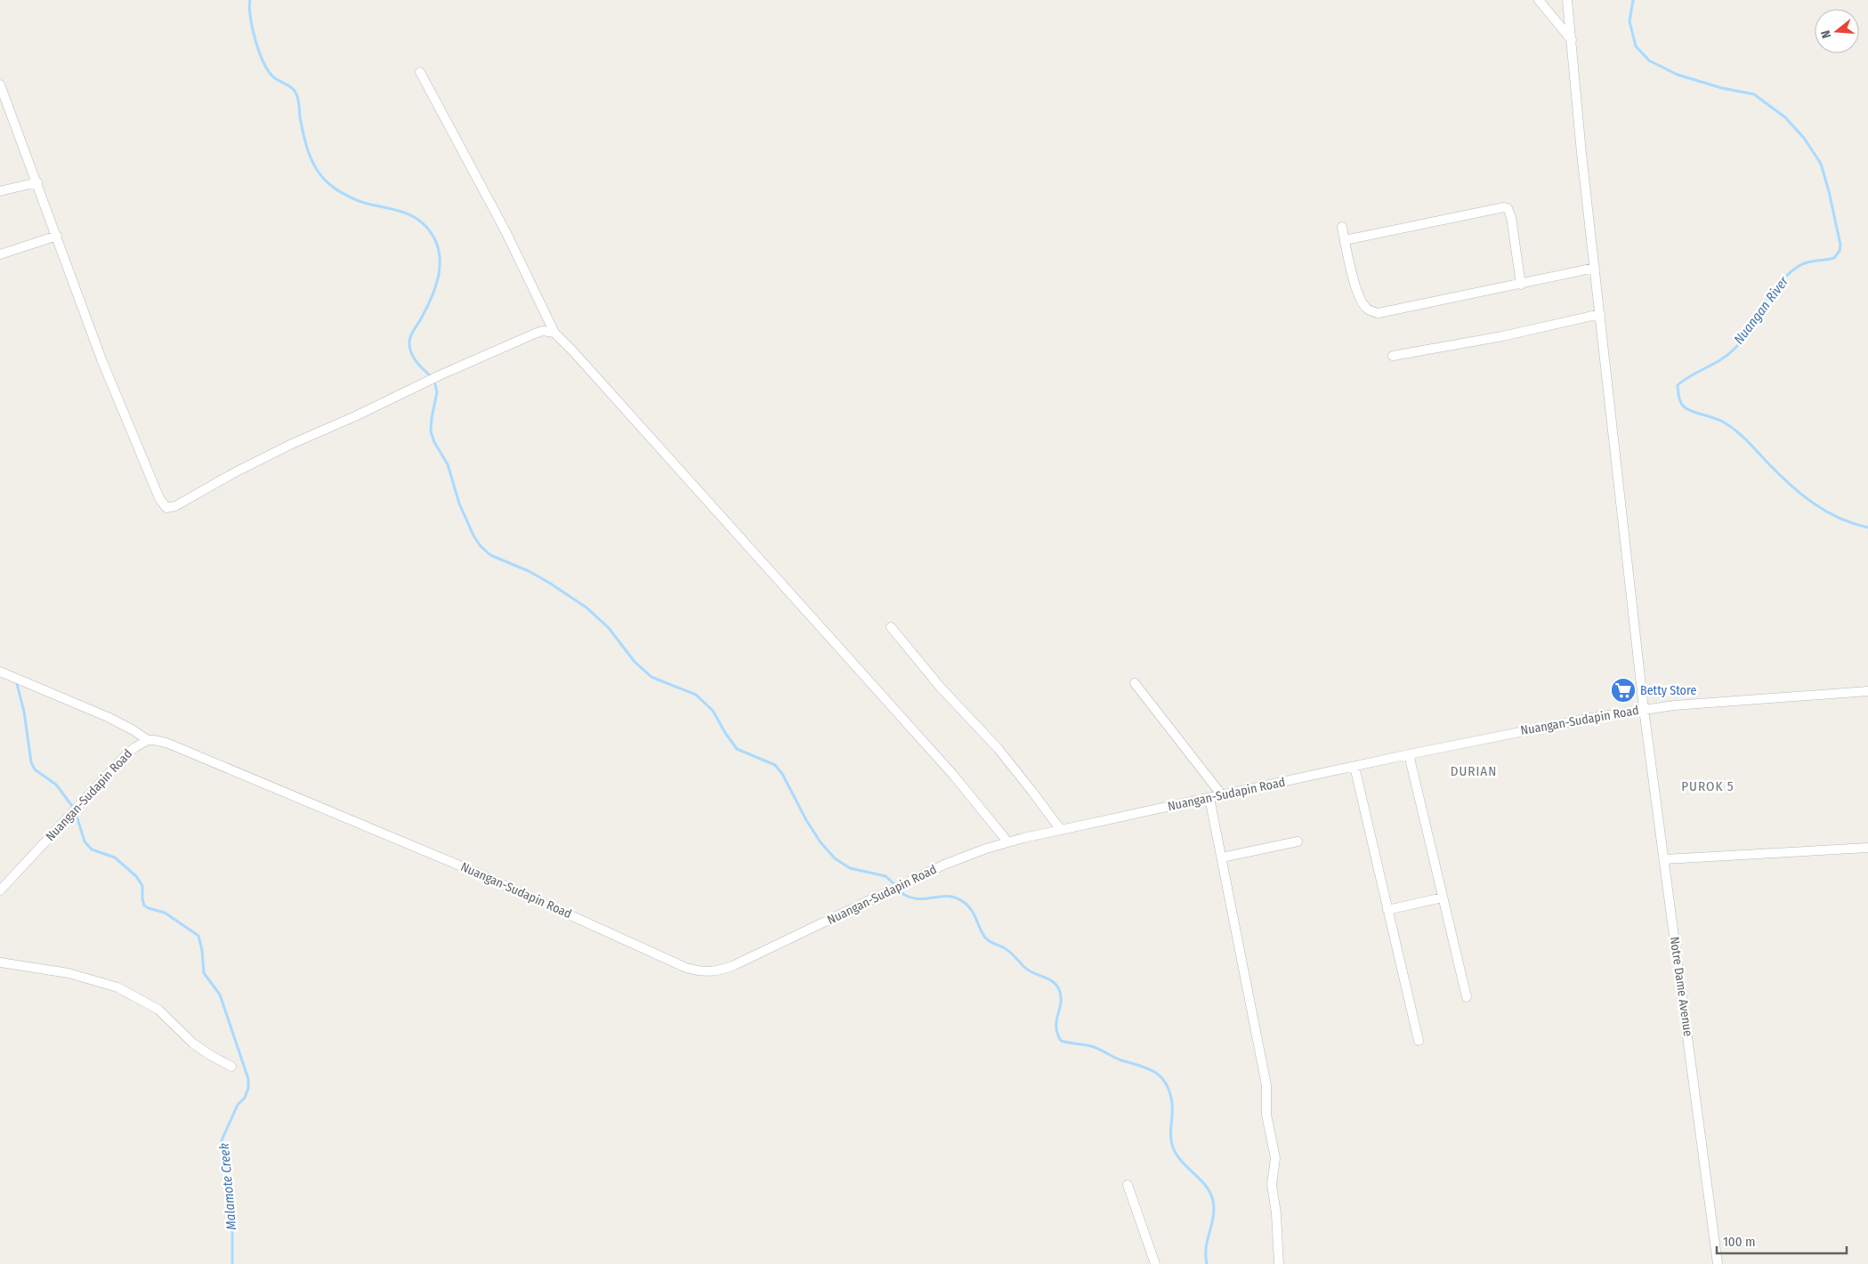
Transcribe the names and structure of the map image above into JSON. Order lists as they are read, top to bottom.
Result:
{
  "streets": {
    "street": ["Nuangan-Sudapin Road", "Notre Dame Avenue"]
  },
  "crossings": [
    ["Nuangan-Sudapin Road", "Notre Dame Avenue"]
  ],
  "districts": ["DURIAN", "PUROK 5"],
  "water": ["Nuangan River", "Malamote Creek"],
  "places": {
    "supermarket": ["Betty Store"]
  },
  "scale_bar": "100 m",
  "north": "left"
}
